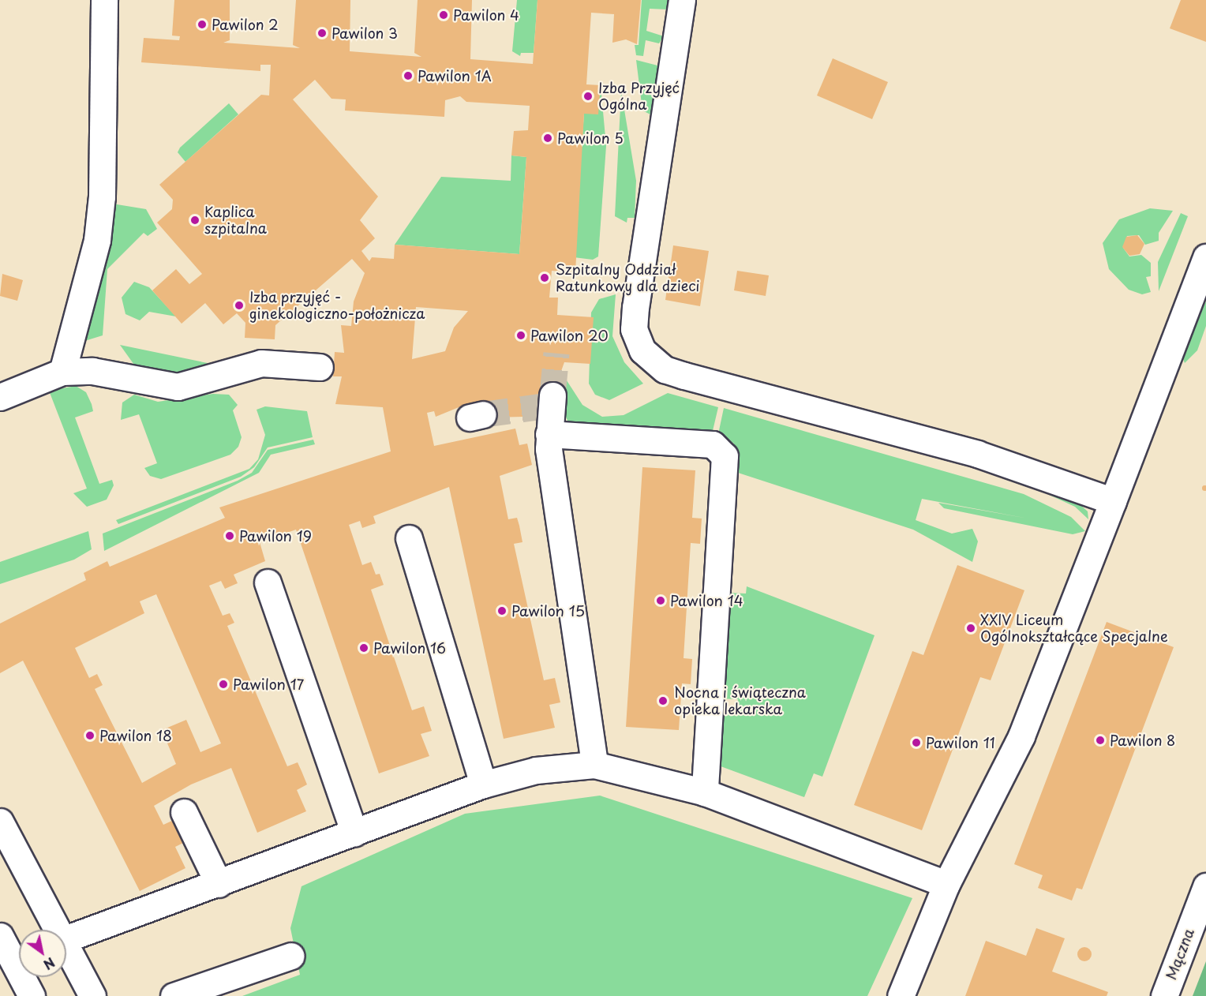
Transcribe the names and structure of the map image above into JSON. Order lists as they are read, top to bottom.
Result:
{
  "streets": {
    "street": ["Mączna"]
  },
  "places": [
    "Pawilon 4",
    "Pawilon 2",
    "Pawilon 3",
    "Pawilon 1A",
    "Izba Przyjęć Ogólna",
    "Pawilon 5",
    "Kaplica szpitalna",
    "Szpitalny Oddział Ratunkowy dla dzieci",
    "Izba przyjęć - ginekologiczno-położnicza",
    "Pawilon 20",
    "Pawilon 19",
    "Pawilon 14",
    "Pawilon 15",
    "XXIV Liceum Ogólnokształcące Specjalne",
    "Pawilon 16",
    "Pawilon 17",
    "Nocna i świąteczna opieka lekarska",
    "Pawilon 18",
    "Pawilon 8",
    "Pawilon 11"
  ],
  "north": "bottom right"
}
